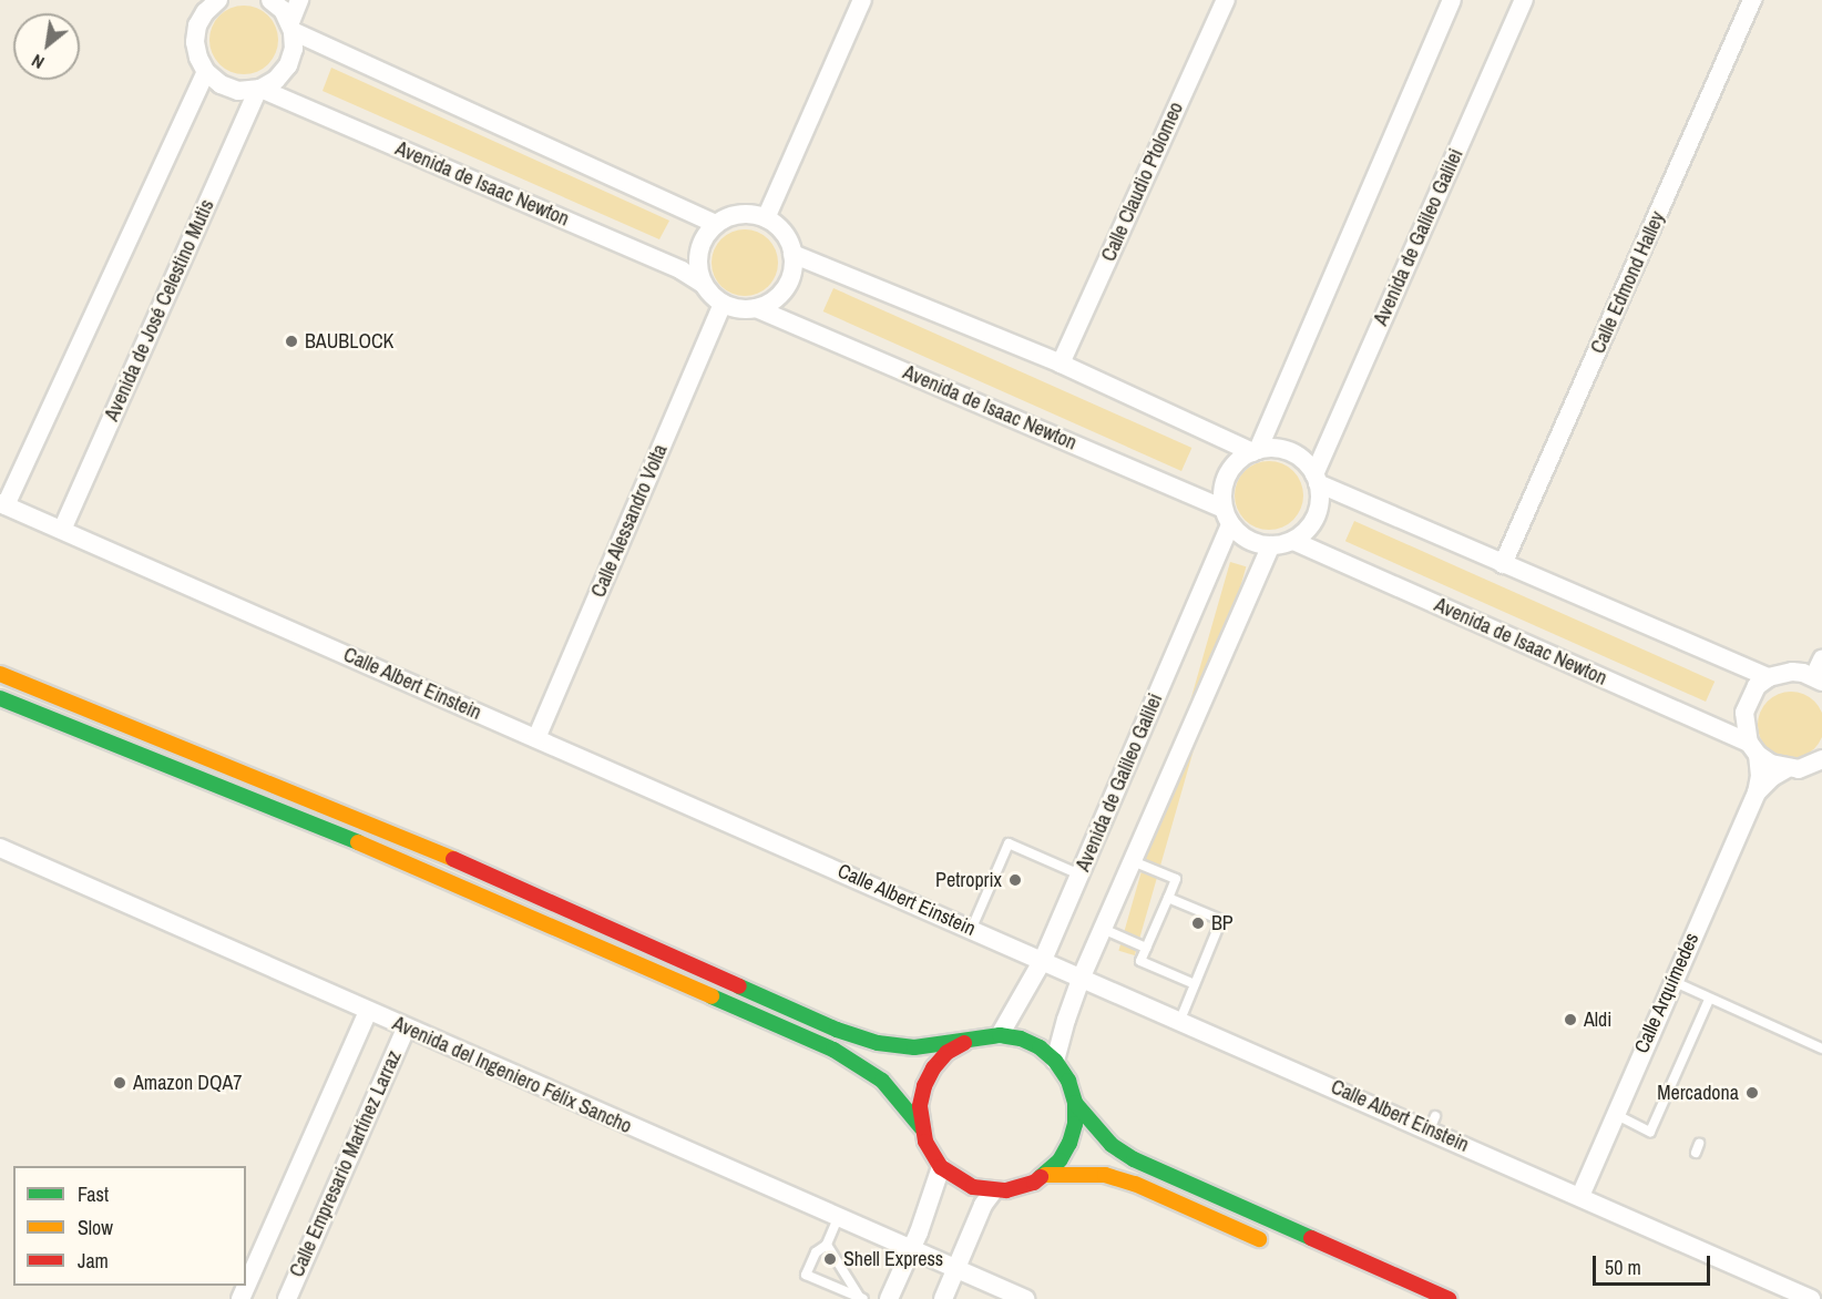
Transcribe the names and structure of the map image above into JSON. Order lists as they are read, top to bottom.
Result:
{
  "streets": {
    "street": [
      "Calle Claudio Ptolomeo",
      "Avenida de Isaac Newton",
      "Avenida de Galileo Galilei",
      "Calle Edmond Halley",
      "Avenida de José Celestino Mutis",
      "Calle Alessandro Volta",
      "Calle Albert Einstein",
      "Calle Arquímedes",
      "Avenida del Ingeniero Félix Sancho",
      "Calle Empresario Martínez Larraz"
    ]
  },
  "crossings": [
    ["Avenida de Isaac Newton", "Avenida de Galileo Galilei"],
    ["Avenida de Isaac Newton", "Avenida de José Celestino Mutis"],
    ["Avenida de Isaac Newton", "Calle Alessandro Volta"],
    ["Avenida de Isaac Newton", "Calle Arquímedes"],
    ["Avenida de Galileo Galilei", "Calle Albert Einstein"],
    ["Avenida de José Celestino Mutis", "Calle Albert Einstein"],
    ["Calle Alessandro Volta", "Calle Albert Einstein"],
    ["Calle Albert Einstein", "Calle Arquímedes"],
    ["Avenida del Ingeniero Félix Sancho", "Calle Empresario Martínez Larraz"]
  ],
  "places": [
    "BAUBLOCK",
    "Petroprix",
    "BP",
    "Aldi",
    "Amazon DQA7",
    "Mercadona",
    "Shell Express"
  ],
  "legend": ["Fast", "Slow", "Jam"],
  "scale_bar": "50 m",
  "north": "bottom left"
}
